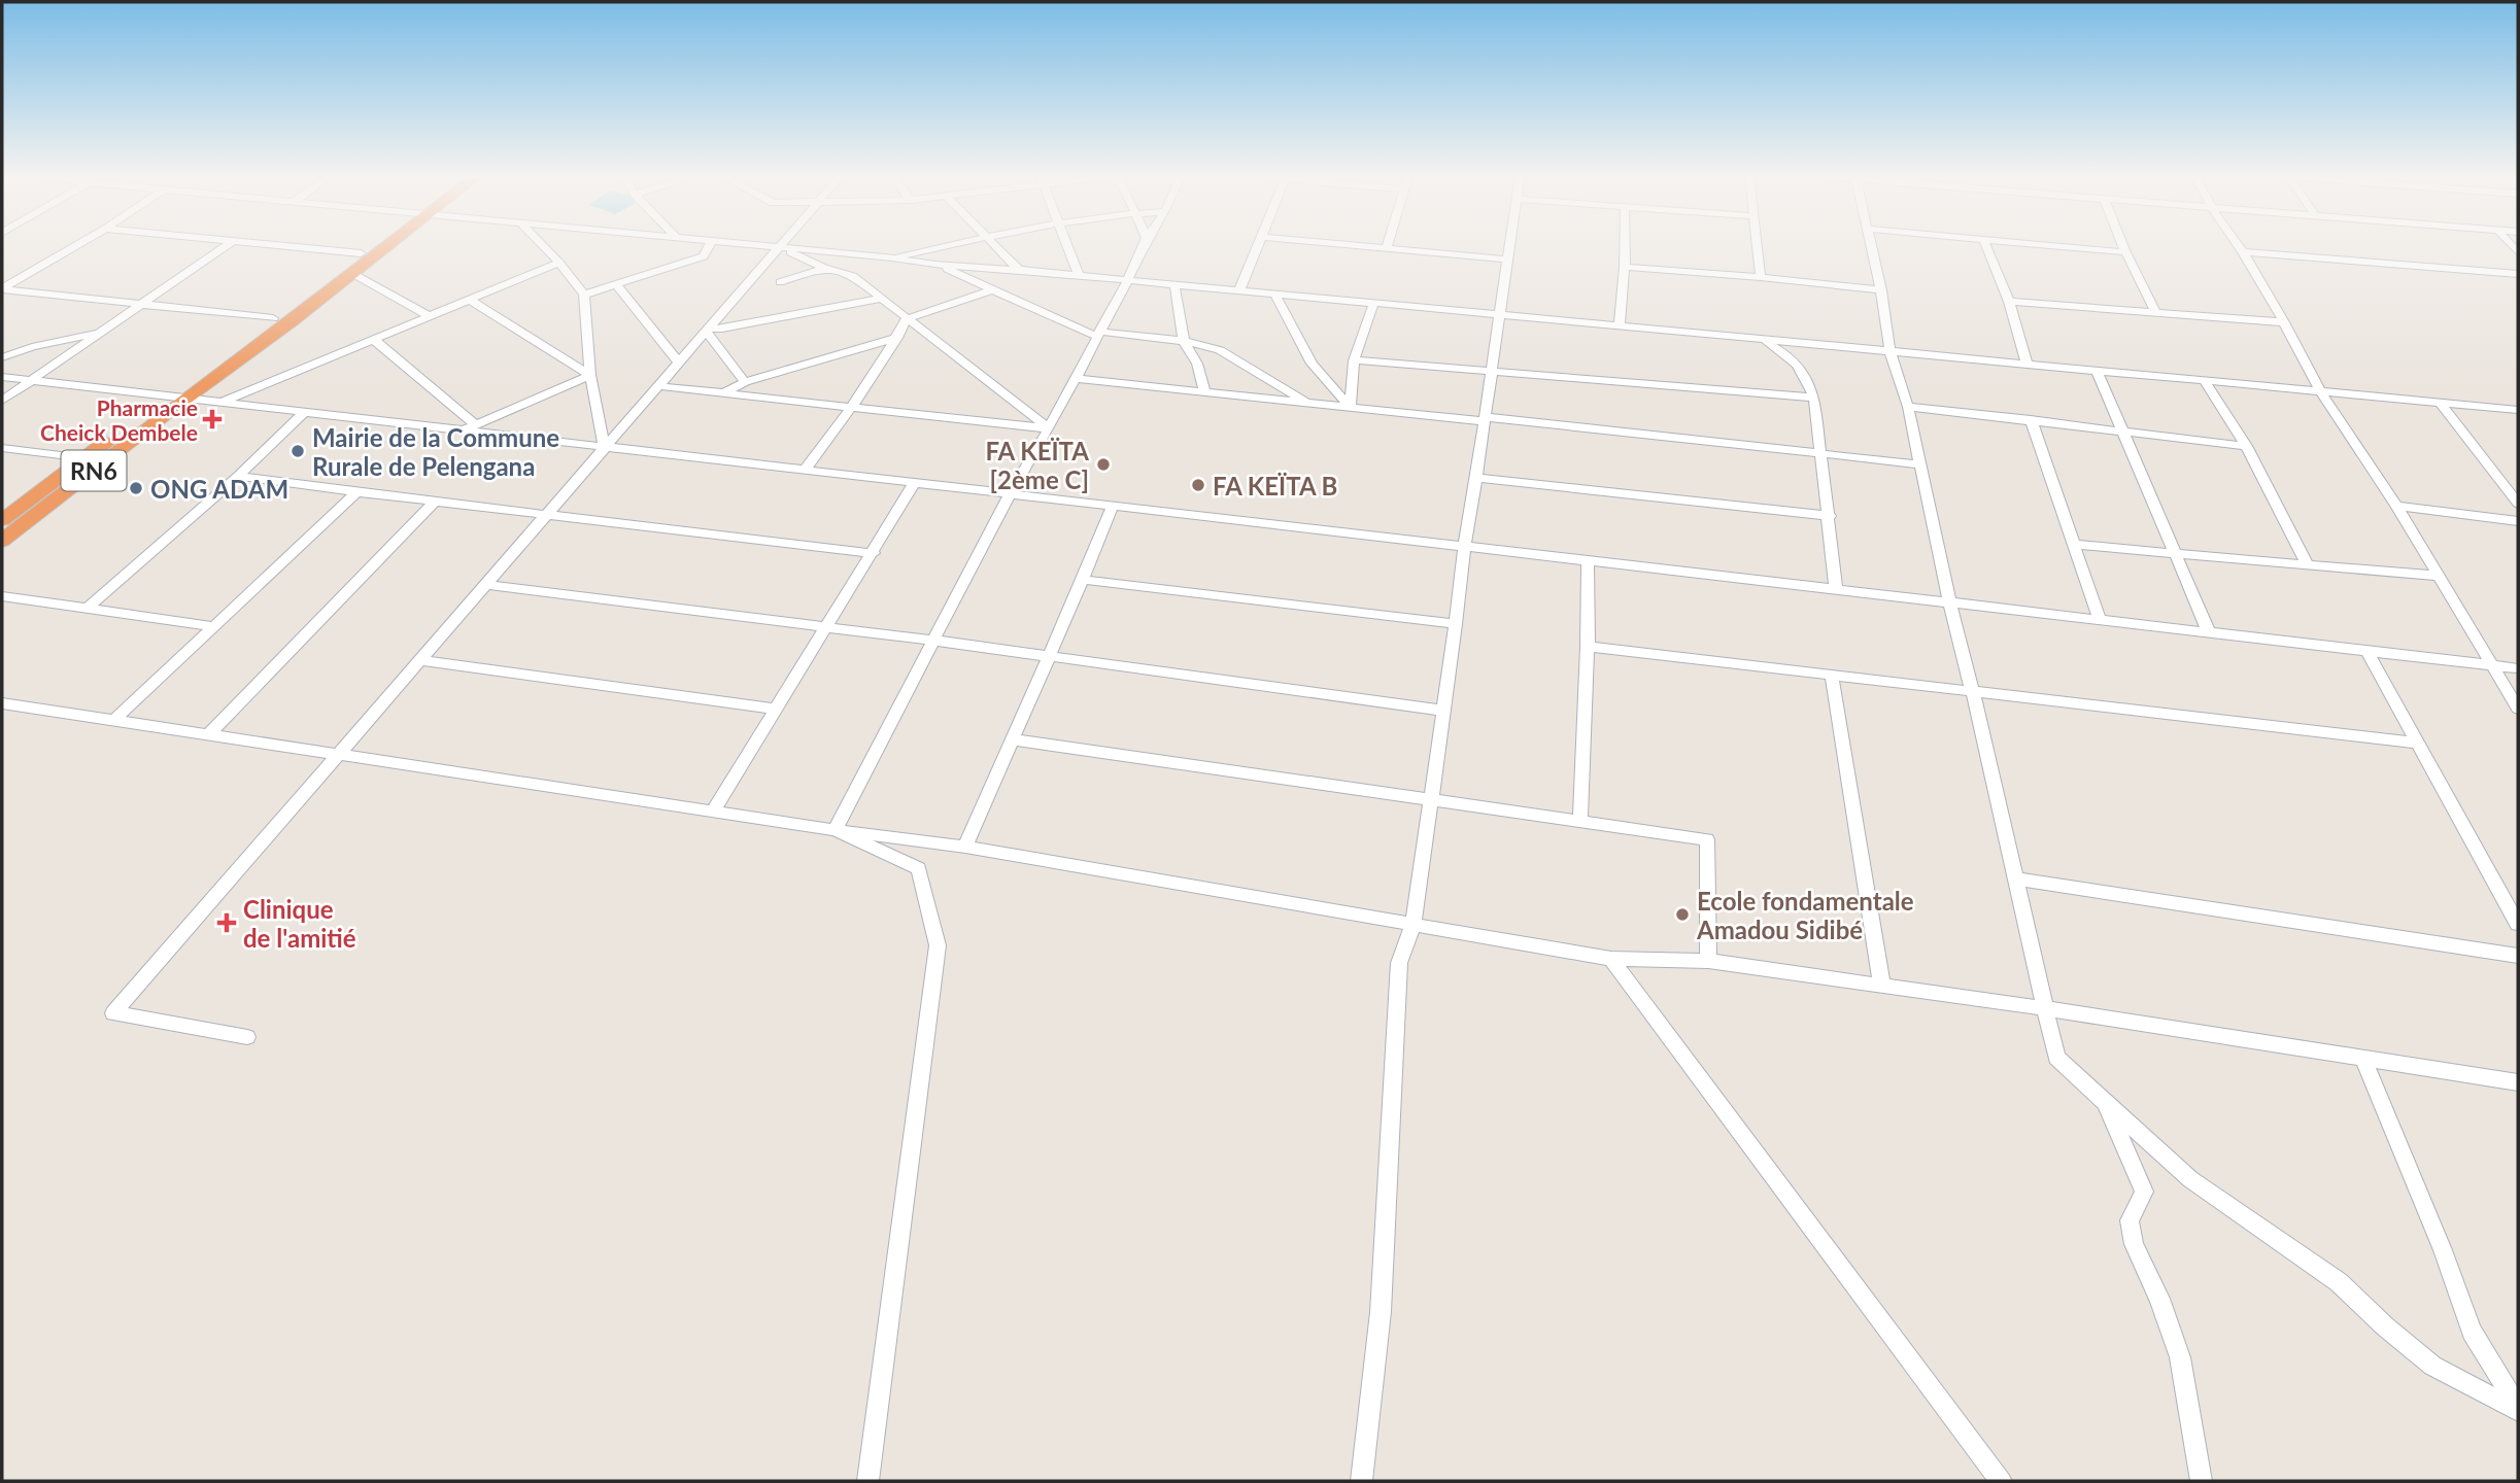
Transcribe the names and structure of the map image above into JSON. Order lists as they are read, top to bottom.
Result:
{
  "streets": {
    "highway": ["RN6"]
  },
  "places": {
    "health": ["Pharmacie Cheick Dembele", "Clinique de l'amitié"],
    "other": [
      "Mairie de la Commune Rurale de Pelengana",
      "FA KEÏTA [2ème C]",
      "FA KEÏTA B",
      "ONG ADAM",
      "Ecole fondamentale Amadou Sidibé"
    ]
  }
}
